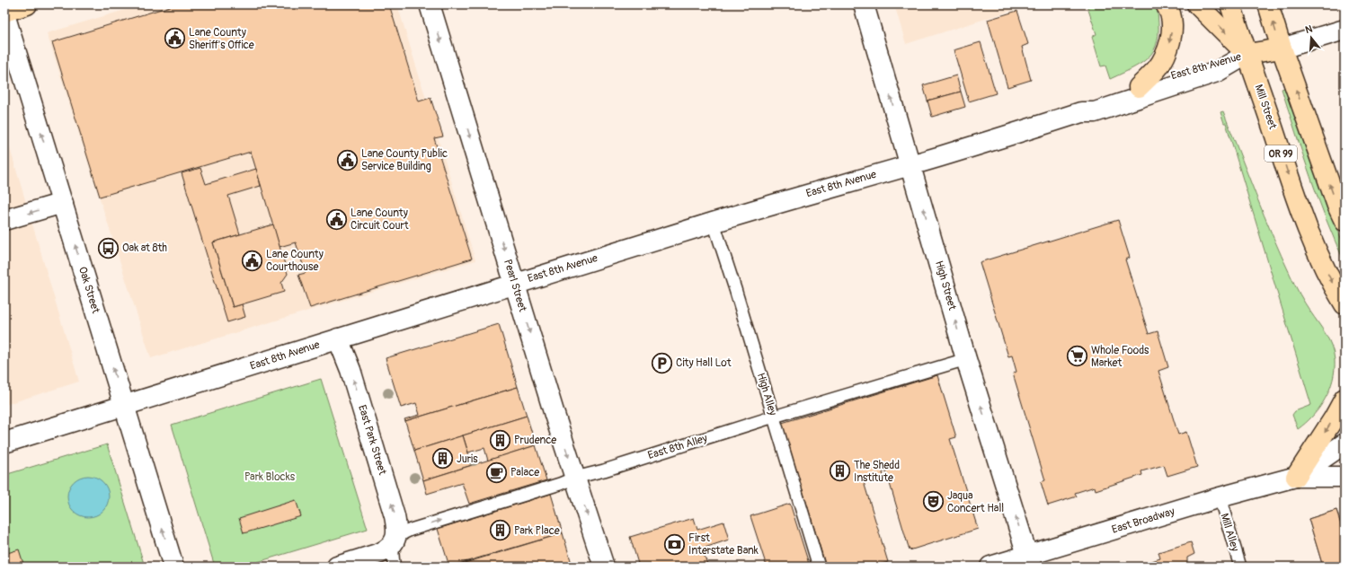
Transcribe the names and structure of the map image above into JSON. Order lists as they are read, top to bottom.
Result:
{
  "streets": {
    "main road": ["Mill Street", "OR 99"],
    "street": [
      "East 8th Avenue",
      "Pearl Street",
      "High Street",
      "Oak Street",
      "East Park Street",
      "East Broadway"
    ],
    "lane": ["High Alley", "East 8th Alley", "Mill Alley"]
  },
  "crossings": [
    ["East 8th Avenue", "Mill Street"],
    ["East 8th Avenue", "OR 99"],
    ["East 8th Avenue", "Pearl Street"],
    ["East 8th Avenue", "High Street"],
    ["East 8th Avenue", "Oak Street"],
    ["East 8th Avenue", "High Alley"],
    ["East 8th Avenue", "East Park Street"],
    ["Mill Street", "OR 99"],
    ["Pearl Street", "East 8th Alley"],
    ["High Street", "East 8th Alley"],
    ["High Street", "East Broadway"],
    ["High Alley", "East 8th Alley"],
    ["East Park Street", "East 8th Alley"],
    ["East Broadway", "Mill Alley"]
  ],
  "one_way": [
    "Pearl Street",
    "High Street",
    "Oak Street",
    "East Park Street"
  ],
  "parks": ["Park Blocks"],
  "places": {
    "public building": [
      "Lane County Sheriff's Office",
      "Lane County Public Service Building",
      "Lane County Circuit Court",
      "Lane County Courthouse"
    ],
    "bus stop": ["Oak at 8th"],
    "supermarket": ["Whole Foods Market"],
    "parking": ["City Hall Lot"],
    "building": [
      "Prudence",
      "Juris",
      "The Shedd Institute",
      "Park Place"
    ],
    "cafe": ["Palace"],
    "theatre": ["Jaqua Concert Hall"],
    "bank": ["First Interstate Bank"]
  },
  "north": "top"
}
